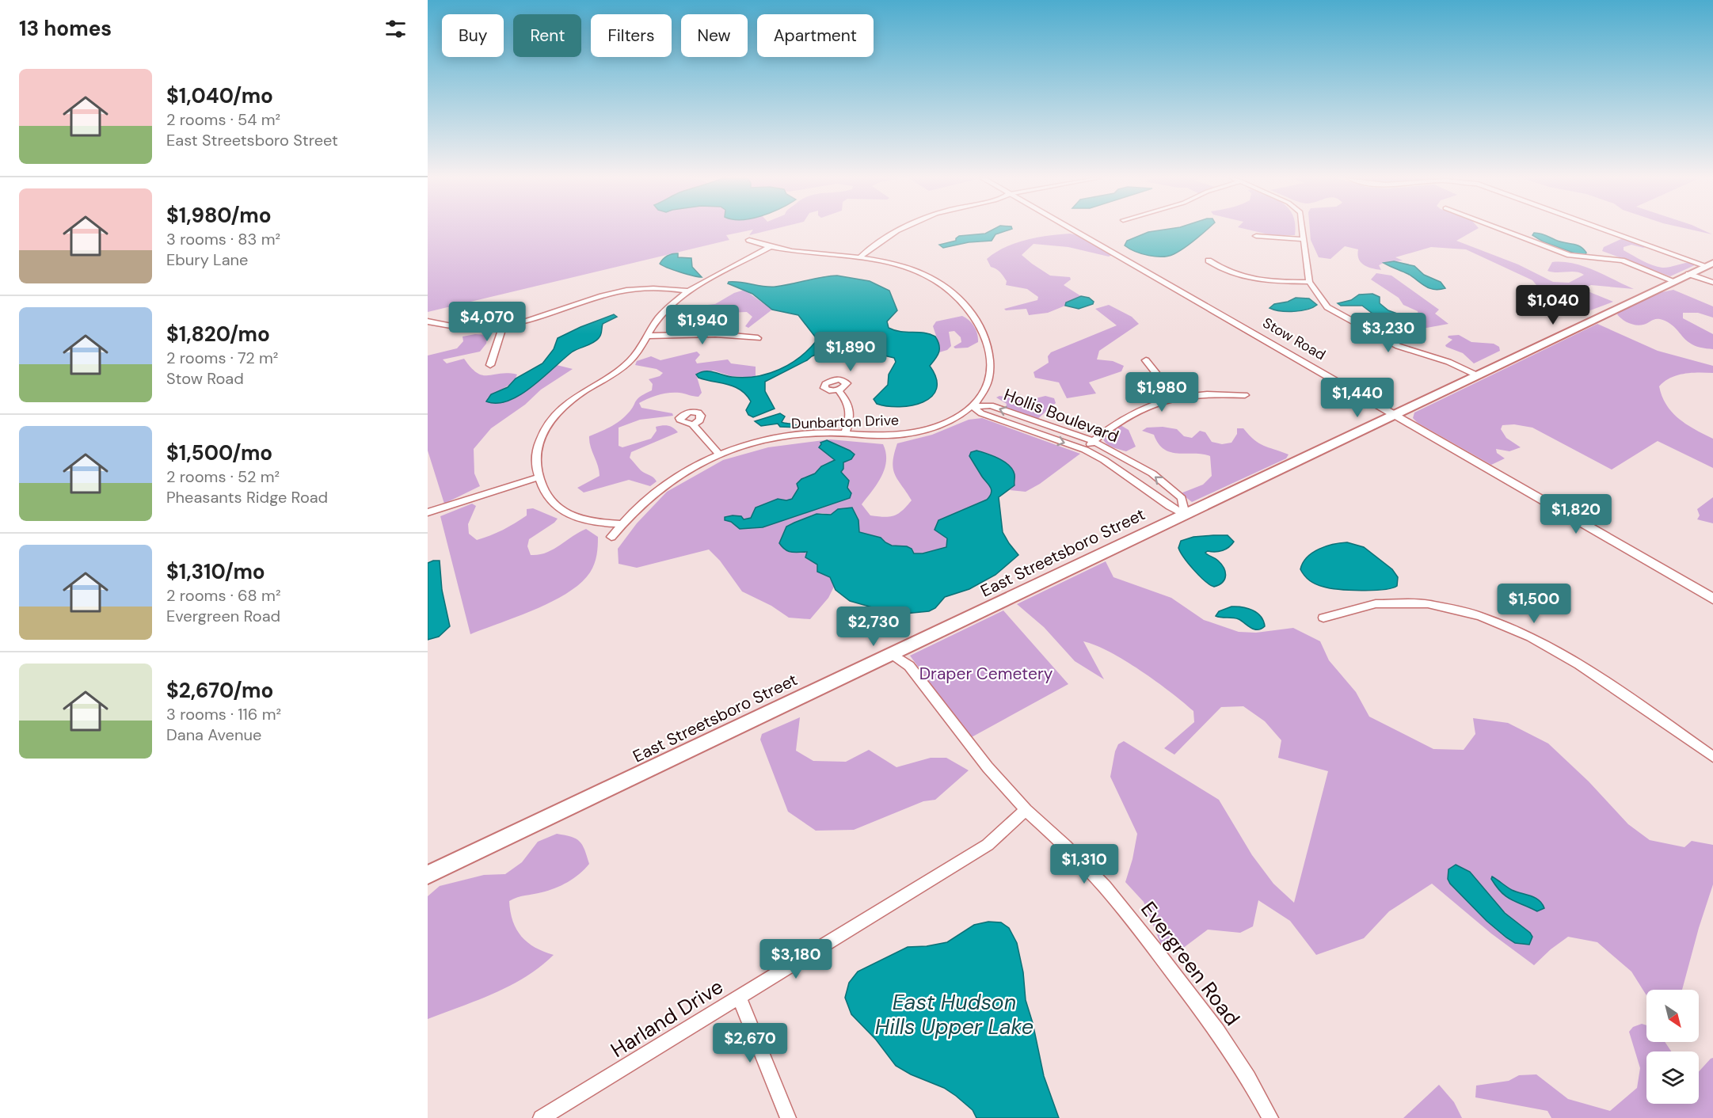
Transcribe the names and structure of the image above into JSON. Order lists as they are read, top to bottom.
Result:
{
  "streets": {
    "main road": ["East Streetsboro Street"],
    "street": [
      "Stow Road",
      "Hollis Boulevard",
      "Dunbarton Drive",
      "Evergreen Road",
      "Harland Drive"
    ]
  },
  "crossings": [
    ["Stow Road", "East Streetsboro Street"],
    ["Hollis Boulevard", "Dunbarton Drive"],
    ["Hollis Boulevard", "East Streetsboro Street"],
    ["East Streetsboro Street", "Evergreen Road"],
    ["Evergreen Road", "Harland Drive"]
  ],
  "water": ["East Hudson Hills Upper Lake"],
  "parks": ["Draper Cemetery"],
  "north": "bottom right",
  "page": {
    "heading": "13 homes",
    "chip": [
      "Buy",
      "Rent",
      "Filters",
      "New",
      "Apartment"
    ],
    "list": [
      {
        "name": "$1,040/mo",
        "note": "2 rooms · 54 m² · East Streetsboro Street"
      },
      {
        "name": "$1,980/mo",
        "note": "3 rooms · 83 m² · Ebury Lane"
      },
      {
        "name": "$1,820/mo",
        "note": "2 rooms · 72 m² · Stow Road"
      },
      {
        "name": "$1,500/mo",
        "note": "2 rooms · 52 m² · Pheasants Ridge Road"
      },
      {
        "name": "$1,310/mo",
        "note": "2 rooms · 68 m² · Evergreen Road"
      },
      {
        "name": "$2,670/mo",
        "note": "3 rooms · 116 m² · Dana Avenue"
      }
    ],
    "price": [
      "$1,040",
      "$4,070",
      "$1,940",
      "$3,230",
      "$1,890",
      "$1,980",
      "$1,440",
      "$1,820",
      "$1,500",
      "$2,730",
      "$1,310",
      "$3,180",
      "$2,670"
    ]
  }
}
